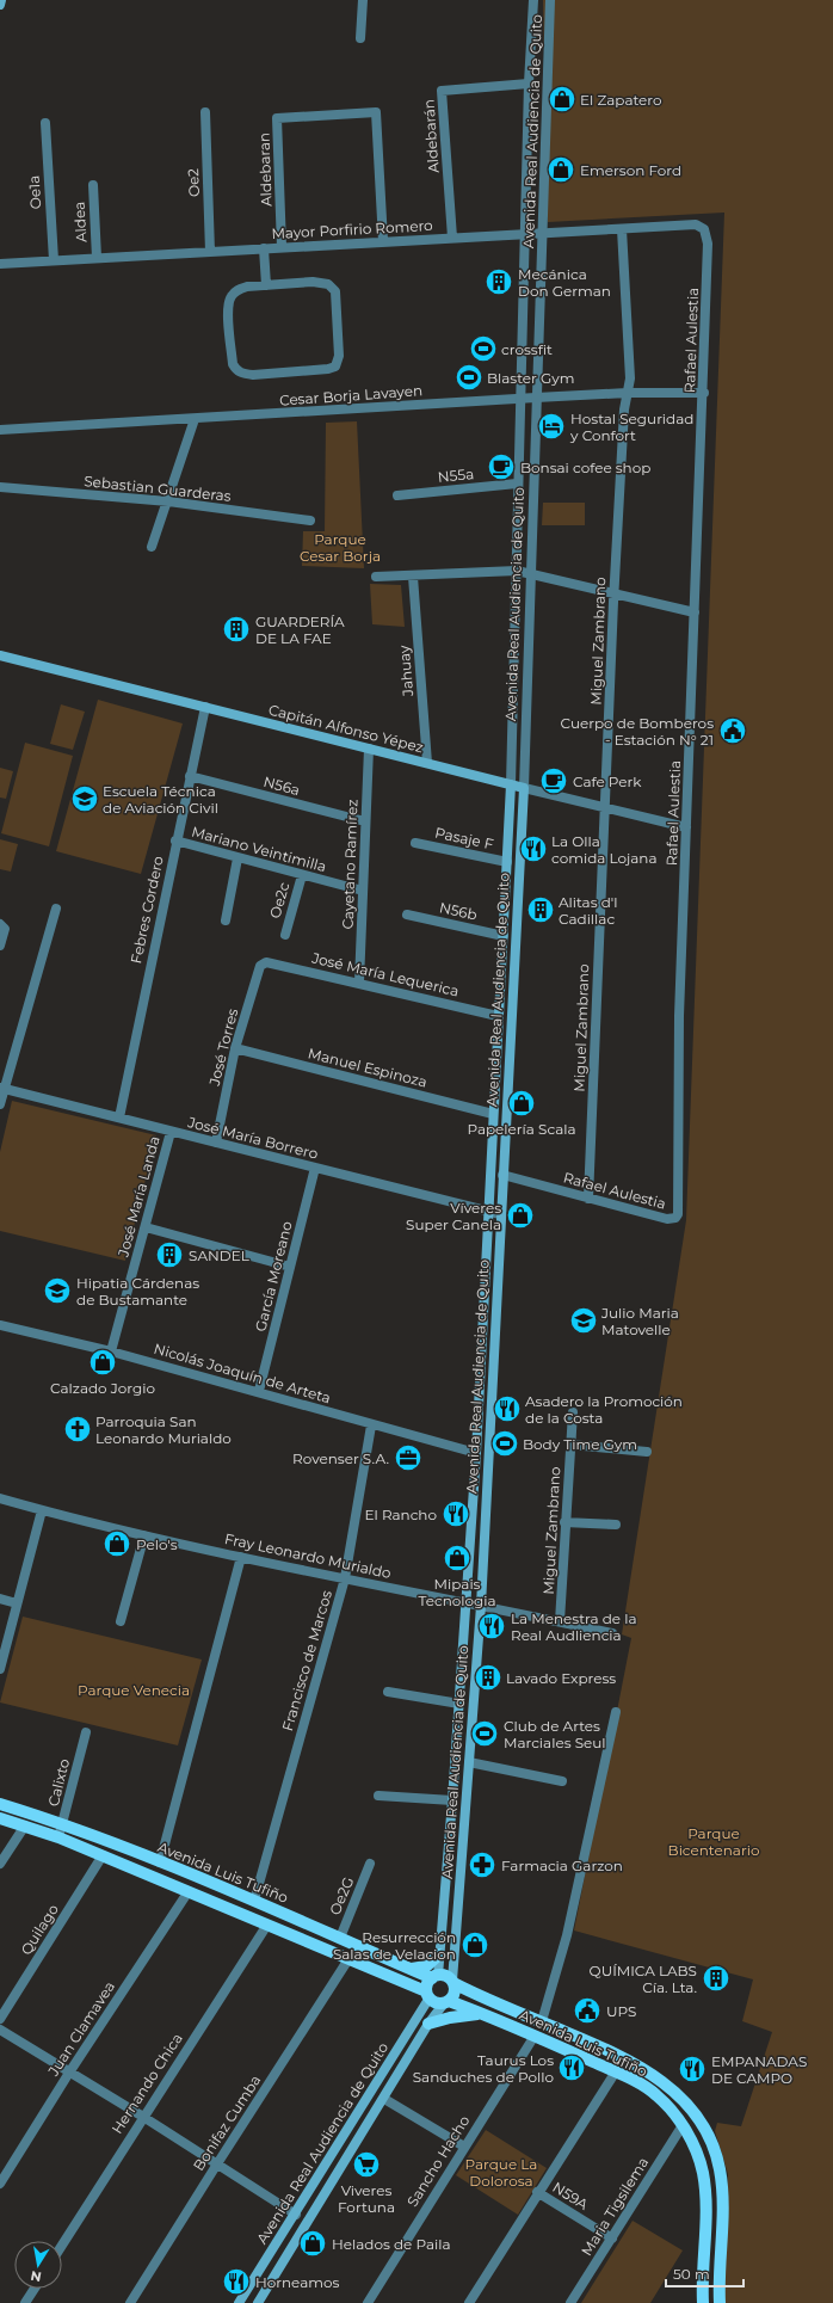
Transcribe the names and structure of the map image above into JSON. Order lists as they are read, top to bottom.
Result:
{
  "streets": {
    "main road": ["Avenida Real Audiencia de Quito", "Capitán Alfonso Yépez", "Avenida Luis Tufiño"],
    "street": [
      "Aldebarán",
      "Aldebaran",
      "Oe2",
      "Oe1a",
      "Aldea",
      "Mayor Porfirio Romero",
      "Rafael Aulestia",
      "Cesar Borja Lavayen",
      "N55a",
      "Sebastian Guarderas",
      "Miguel Zambrano",
      "Jahuay",
      "N56a",
      "Pasaje F",
      "Mariano Veintimilla",
      "Cayetano Ramírez",
      "Oe2c",
      "Febres Cordero",
      "N56b",
      "José María Lequerica",
      "José Torres",
      "Manuel Espinoza",
      "José María Borrero",
      "José María Landa",
      "García Moreano",
      "Nicolás Joaquín de Arteta",
      "Fray Leonardo Murialdo",
      "Francisco de Marcos",
      "Calixto",
      "Oe2G",
      "Quilago",
      "Juan Clamavea",
      "Hernando Chica",
      "Bonifaz Cumba",
      "Sancho Hacho",
      "N59A",
      "Maria Tigsilema"
    ]
  },
  "crossings": [
    ["Avenida Real Audiencia de Quito", "Aldebarán"],
    ["Avenida Real Audiencia de Quito", "Mayor Porfirio Romero"],
    ["Avenida Real Audiencia de Quito", "Rafael Aulestia"],
    ["Avenida Real Audiencia de Quito", "Cesar Borja Lavayen"],
    ["Avenida Real Audiencia de Quito", "N55a"],
    ["Avenida Real Audiencia de Quito", "Capitán Alfonso Yépez"],
    ["Avenida Real Audiencia de Quito", "Pasaje F"],
    ["Avenida Real Audiencia de Quito", "N56b"],
    ["Avenida Real Audiencia de Quito", "José María Lequerica"],
    ["Avenida Real Audiencia de Quito", "Manuel Espinoza"],
    ["Avenida Real Audiencia de Quito", "José María Borrero"],
    ["Avenida Real Audiencia de Quito", "Nicolás Joaquín de Arteta"],
    ["Avenida Real Audiencia de Quito", "Fray Leonardo Murialdo"],
    ["Avenida Real Audiencia de Quito", "Avenida Luis Tufiño"],
    ["Aldebarán", "Mayor Porfirio Romero"],
    ["Aldebaran", "Mayor Porfirio Romero"],
    ["Oe2", "Mayor Porfirio Romero"],
    ["Oe1a", "Mayor Porfirio Romero"],
    ["Aldea", "Mayor Porfirio Romero"],
    ["Mayor Porfirio Romero", "Rafael Aulestia"],
    ["Mayor Porfirio Romero", "Miguel Zambrano"],
    ["Rafael Aulestia", "Cesar Borja Lavayen"],
    ["Rafael Aulestia", "Miguel Zambrano"],
    ["Rafael Aulestia", "Capitán Alfonso Yépez"],
    ["Cesar Borja Lavayen", "Miguel Zambrano"],
    ["Miguel Zambrano", "Capitán Alfonso Yépez"],
    ["Miguel Zambrano", "Fray Leonardo Murialdo"],
    ["Jahuay", "Capitán Alfonso Yépez"],
    ["Capitán Alfonso Yépez", "Cayetano Ramírez"],
    ["Capitán Alfonso Yépez", "Febres Cordero"],
    ["N56a", "Cayetano Ramírez"],
    ["N56a", "Febres Cordero"],
    ["Mariano Veintimilla", "Cayetano Ramírez"],
    ["Mariano Veintimilla", "Oe2c"],
    ["Mariano Veintimilla", "Febres Cordero"],
    ["Cayetano Ramírez", "José María Lequerica"],
    ["Febres Cordero", "José María Borrero"],
    ["José María Lequerica", "José Torres"],
    ["José Torres", "Manuel Espinoza"],
    ["José Torres", "José María Borrero"],
    ["José María Borrero", "José María Landa"],
    ["José María Borrero", "García Moreano"],
    ["José María Landa", "Nicolás Joaquín de Arteta"],
    ["García Moreano", "Nicolás Joaquín de Arteta"],
    ["Nicolás Joaquín de Arteta", "Francisco de Marcos"],
    ["Fray Leonardo Murialdo", "Francisco de Marcos"],
    ["Francisco de Marcos", "Avenida Luis Tufiño"],
    ["Calixto", "Avenida Luis Tufiño"],
    ["Avenida Luis Tufiño", "Oe2G"],
    ["Avenida Luis Tufiño", "Sancho Hacho"],
    ["Avenida Luis Tufiño", "Maria Tigsilema"],
    ["N59A", "Maria Tigsilema"]
  ],
  "parks": [
    "Parque Cesar Borja",
    "Parque Venecia",
    "Parque Bicentenario",
    "Parque La Dolorosa"
  ],
  "places": {
    "shop": [
      "El Zapatero",
      "Emerson Ford",
      "Papelería Scala",
      "Víveres Super Canela",
      "Calzado Jorgio",
      "Pelo's",
      "Mipais Tecnologia",
      "Resurrección Salas de Velacion",
      "Helados de Paila"
    ],
    "building": [
      "Mecánica Don German",
      "GUARDERÍA DE LA FAE",
      "Alitas d'l Cadillac",
      "SANDEL",
      "Lavado Express",
      "QUÍMICA LABS Cía. Lta."
    ],
    "sports": [
      "crossfit",
      "Blaster Gym",
      "Body Time Gym",
      "Club de Artes Marciales Seul"
    ],
    "hotel": ["Hostal Seguridad y Confort"],
    "cafe": ["Bonsai cofee shop", "Cafe Perk"],
    "public building": ["Cuerpo de Bomberos - Estación N° 21", "UPS"],
    "school or university": ["Escuela Técnica de Aviación Civil", "Hipatia Cárdenas de Bustamante", "Julio Maria Matovelle"],
    "restaurant": [
      "La Olla comida Lojana",
      "Asadero la Promoción de la Costa",
      "El Rancho",
      "La Menestra de la Real Audliencia",
      "Taurus Los Sanduches de Pollo",
      "EMPANADAS DE CAMPO",
      "Horneamos"
    ],
    "church": ["Parroquia San Leonardo Murialdo"],
    "office": ["Rovenser S.A."],
    "pharmacy": ["Farmacia Garzon"],
    "supermarket": ["Viveres Fortuna"]
  },
  "scale_bar": "50 m",
  "north": "bottom"
}
